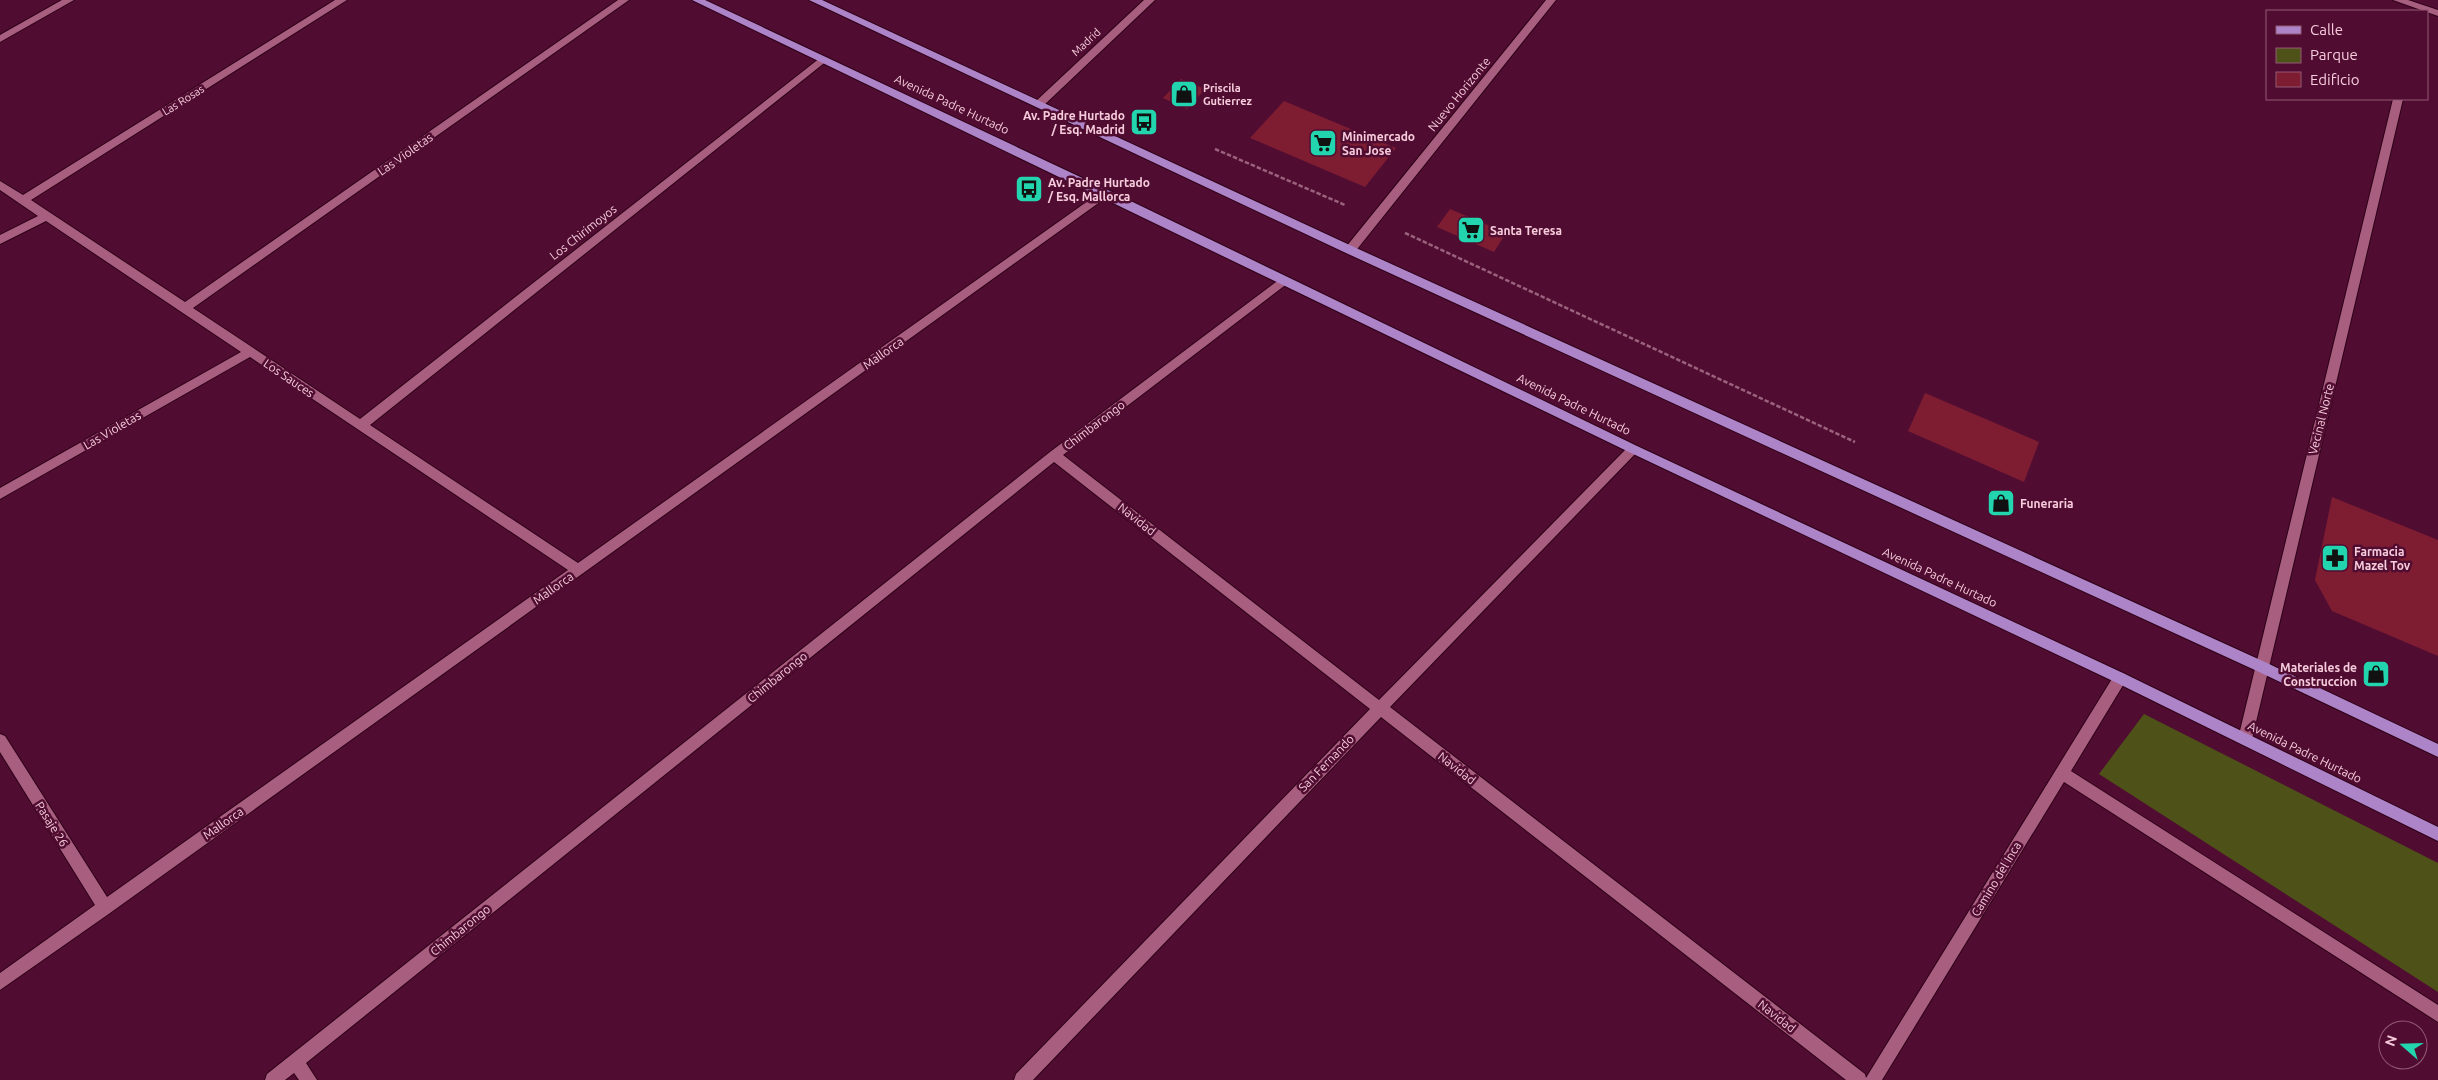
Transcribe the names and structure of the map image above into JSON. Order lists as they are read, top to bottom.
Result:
{
  "streets": {
    "main road": ["Avenida Padre Hurtado"],
    "street": [
      "Madrid",
      "Nuevo Horizonte",
      "Las Rosas",
      "Las Violetas",
      "Los Chirimoyos",
      "Mallorca",
      "Los Sauces",
      "Vecinal Norte",
      "Chimbarongo",
      "Navidad",
      "San Fernando",
      "Pasaje 26",
      "Camino del Inca"
    ]
  },
  "crossings": [
    ["Las Rosas", "Los Sauces"],
    ["Avenida Padre Hurtado", "Los Chirimoyos"],
    ["Avenida Padre Hurtado", "Mallorca"],
    ["Avenida Padre Hurtado", "Vecinal Norte"],
    ["Avenida Padre Hurtado", "Chimbarongo"],
    ["Avenida Padre Hurtado", "San Fernando"],
    ["Avenida Padre Hurtado", "Camino del Inca"],
    ["Las Violetas", "Los Sauces"],
    ["Los Chirimoyos", "Los Sauces"],
    ["Mallorca", "Los Sauces"],
    ["Mallorca", "Pasaje 26"],
    ["Chimbarongo", "Navidad"],
    ["Navidad", "San Fernando"]
  ],
  "places": {
    "shop": ["Priscila Gutierrez", "Funeraria", "Materiales de Construccion"],
    "bus stop": ["Av. Padre Hurtado / Esq. Madrid", "Av. Padre Hurtado / Esq. Mallorca"],
    "supermarket": ["Minimercado San Jose", "Santa Teresa"],
    "pharmacy": ["Farmacia Mazel Tov"]
  },
  "legend": ["Calle", "Parque", "Edificio"],
  "north": "left"
}
